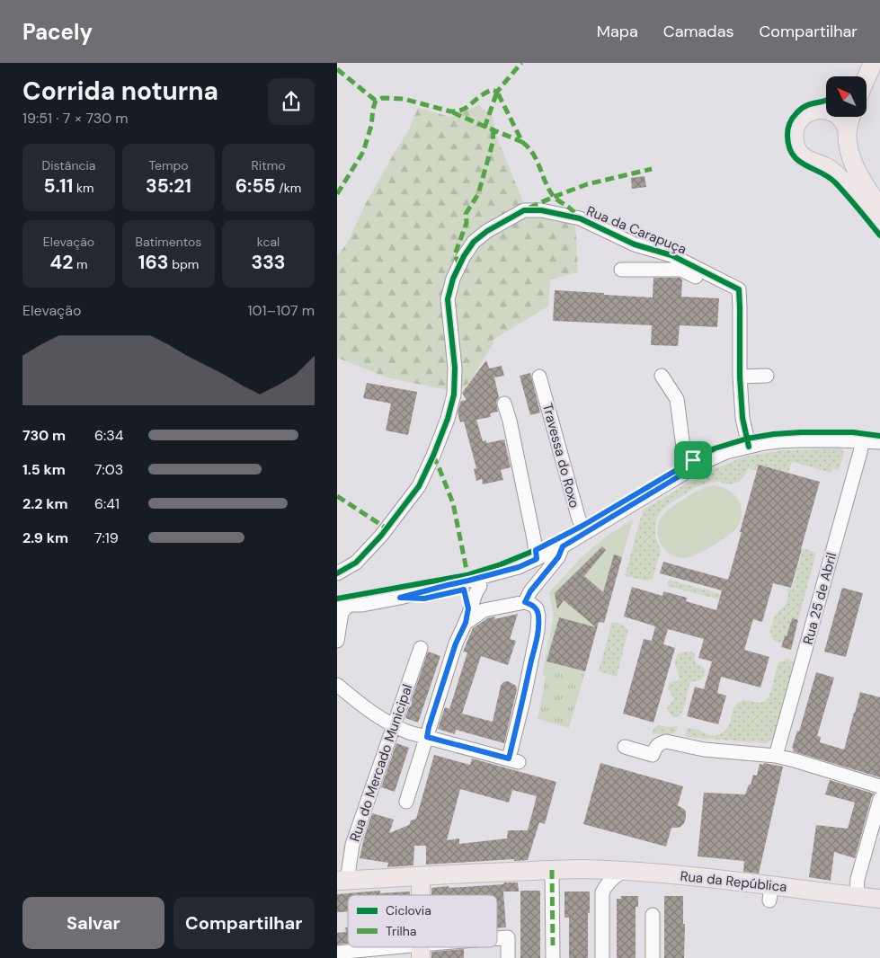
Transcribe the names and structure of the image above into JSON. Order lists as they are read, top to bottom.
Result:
{
  "streets": {
    "main road": ["Rua da República"],
    "street": [
      "Rua da Carapuça",
      "Travessa do Roxo",
      "Rua 25 de Abril",
      "Rua do Mercado Municipal"
    ]
  },
  "crossings": [
    ["Rua do Mercado Municipal", "Rua da República"]
  ],
  "legend": ["Ciclovia", "Trilha"],
  "north": "top left",
  "page": {
    "header": "Pacely",
    "nav": ["Mapa", "Camadas", "Compartilhar"],
    "heading": ["Corrida noturna", "19:51 · 7 × 730 m"],
    "stats": [
      ["Distância", "5.11 km"],
      ["Tempo", "35:21"],
      ["Ritmo", "6:55 /km"],
      ["Elevação", "42 m"],
      ["Batimentos", "163 bpm"],
      ["kcal", "333"]
    ],
    "chart": ["Elevação", "101–107 m"],
    "list": [
      {
        "name": "730 m",
        "note": "6:34"
      },
      {
        "name": "1.5 km",
        "note": "7:03"
      },
      {
        "name": "2.2 km",
        "note": "6:41"
      },
      {
        "name": "2.9 km",
        "note": "7:19"
      }
    ],
    "buttons": ["Salvar", "Compartilhar"]
  }
}
